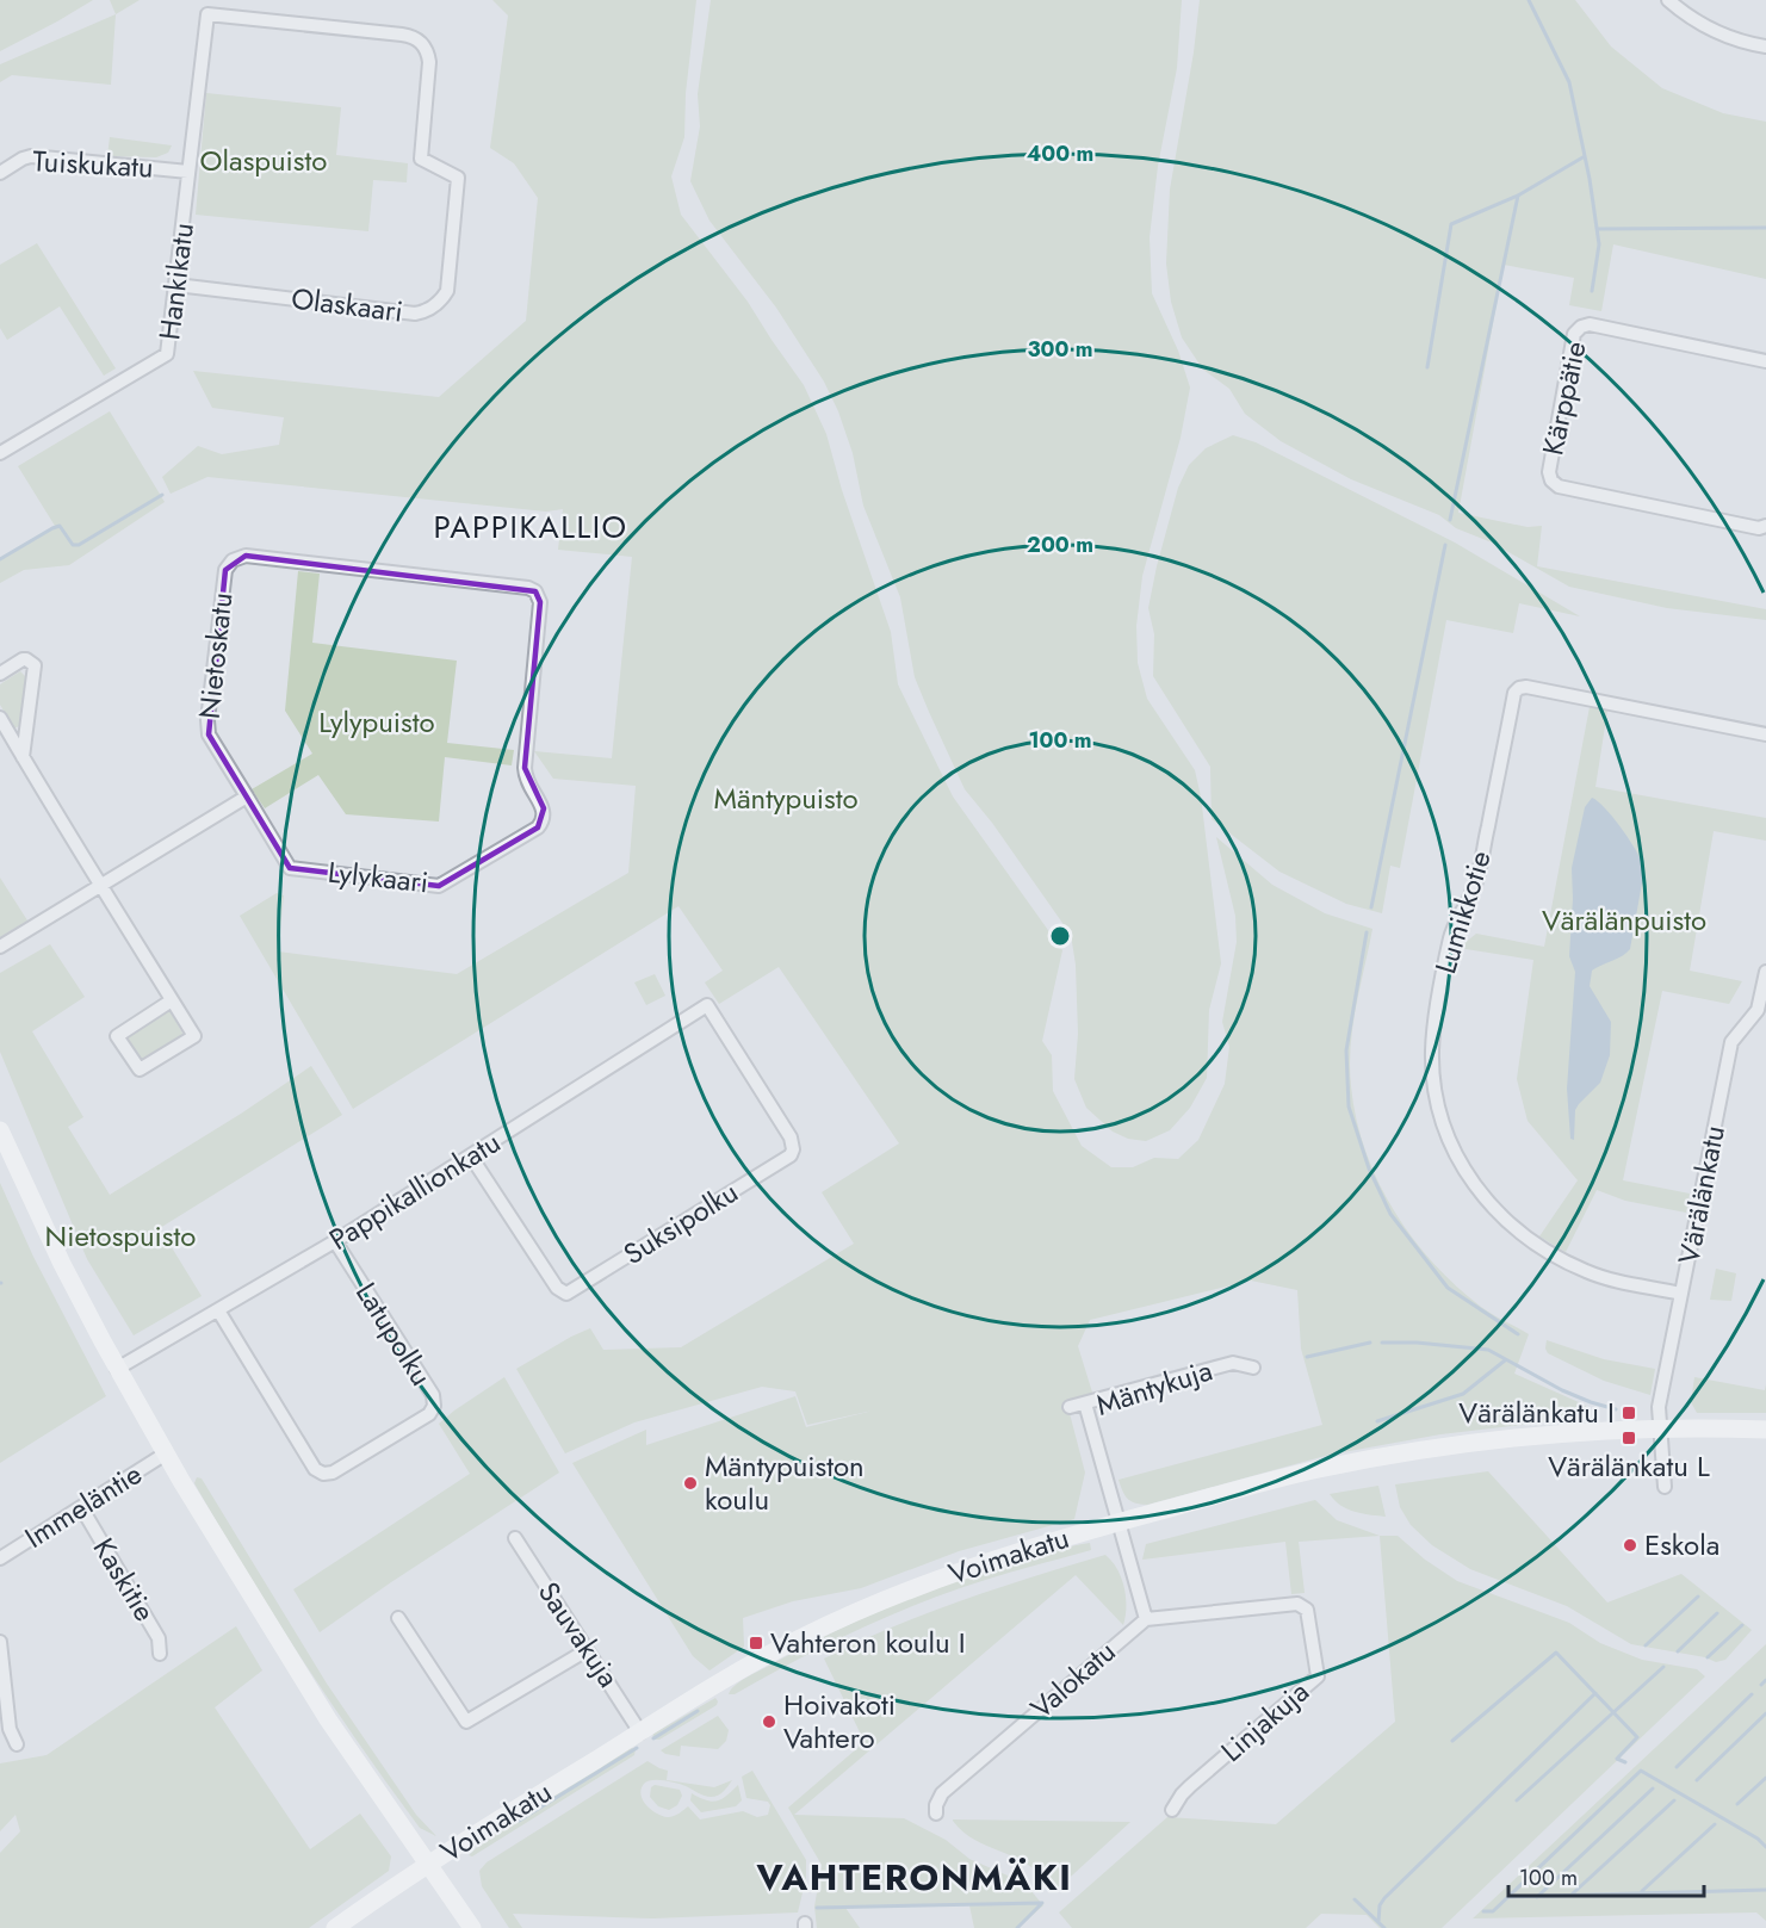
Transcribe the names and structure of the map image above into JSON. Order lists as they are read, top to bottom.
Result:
{
  "streets": {
    "street": [
      "Tuiskukatu",
      "Hankikatu",
      "Olaskaari",
      "Kärppätie",
      "Nietoskatu",
      "Lylykaari",
      "Lumikkotie",
      "Pappikallionkatu",
      "Värälänkatu",
      "Suksipolku",
      "Latupolku",
      "Mäntykuja",
      "Immeläntie",
      "Voimakatu",
      "Kaskitie",
      "Sauvakuja",
      "Valokatu",
      "Linjakuja"
    ]
  },
  "crossings": [
    ["Tuiskukatu", "Hankikatu"],
    ["Hankikatu", "Olaskaari"],
    ["Nietoskatu", "Lylykaari"],
    ["Lumikkotie", "Värälänkatu"],
    ["Pappikallionkatu", "Suksipolku"],
    ["Pappikallionkatu", "Latupolku"],
    ["Värälänkatu", "Voimakatu"],
    ["Mäntykuja", "Voimakatu"],
    ["Immeläntie", "Kaskitie"],
    ["Voimakatu", "Sauvakuja"],
    ["Valokatu", "Linjakuja"]
  ],
  "districts": ["PAPPIKALLIO", "VAHTERONMÄKI"],
  "parks": [
    "Olaspuisto",
    "Lylypuisto",
    "Mäntypuisto",
    "Värälänpuisto",
    "Nietospuisto"
  ],
  "places": {
    "transit": ["Värälänkatu I", "Värälänkatu L", "Vahteron koulu I"],
    "other": ["Mäntypuiston koulu", "Eskola", "Hoivakoti Vahtero"]
  },
  "scale_bar": "100 m",
  "rings": [
    "400 m",
    "300 m",
    "200 m",
    "100 m"
  ]
}
